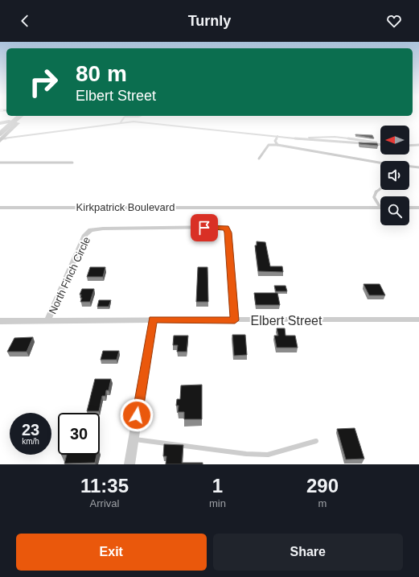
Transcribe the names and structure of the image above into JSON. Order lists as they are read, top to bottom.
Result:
{
  "streets": {
    "street": ["Kirkpatrick Boulevard", "North Finch Circle", "Elbert Street"]
  },
  "crossings": [
    ["North Finch Circle", "Elbert Street"]
  ],
  "north": "left",
  "page": {
    "header": "Turnly",
    "turn": ["80 m", "Elbert Street"],
    "speed": "23 km/h",
    "limit": "30",
    "eta": [
      "11:35",
      "Arrival",
      "1",
      "min",
      "290",
      "m"
    ],
    "buttons": ["Exit", "Share"]
  }
}
